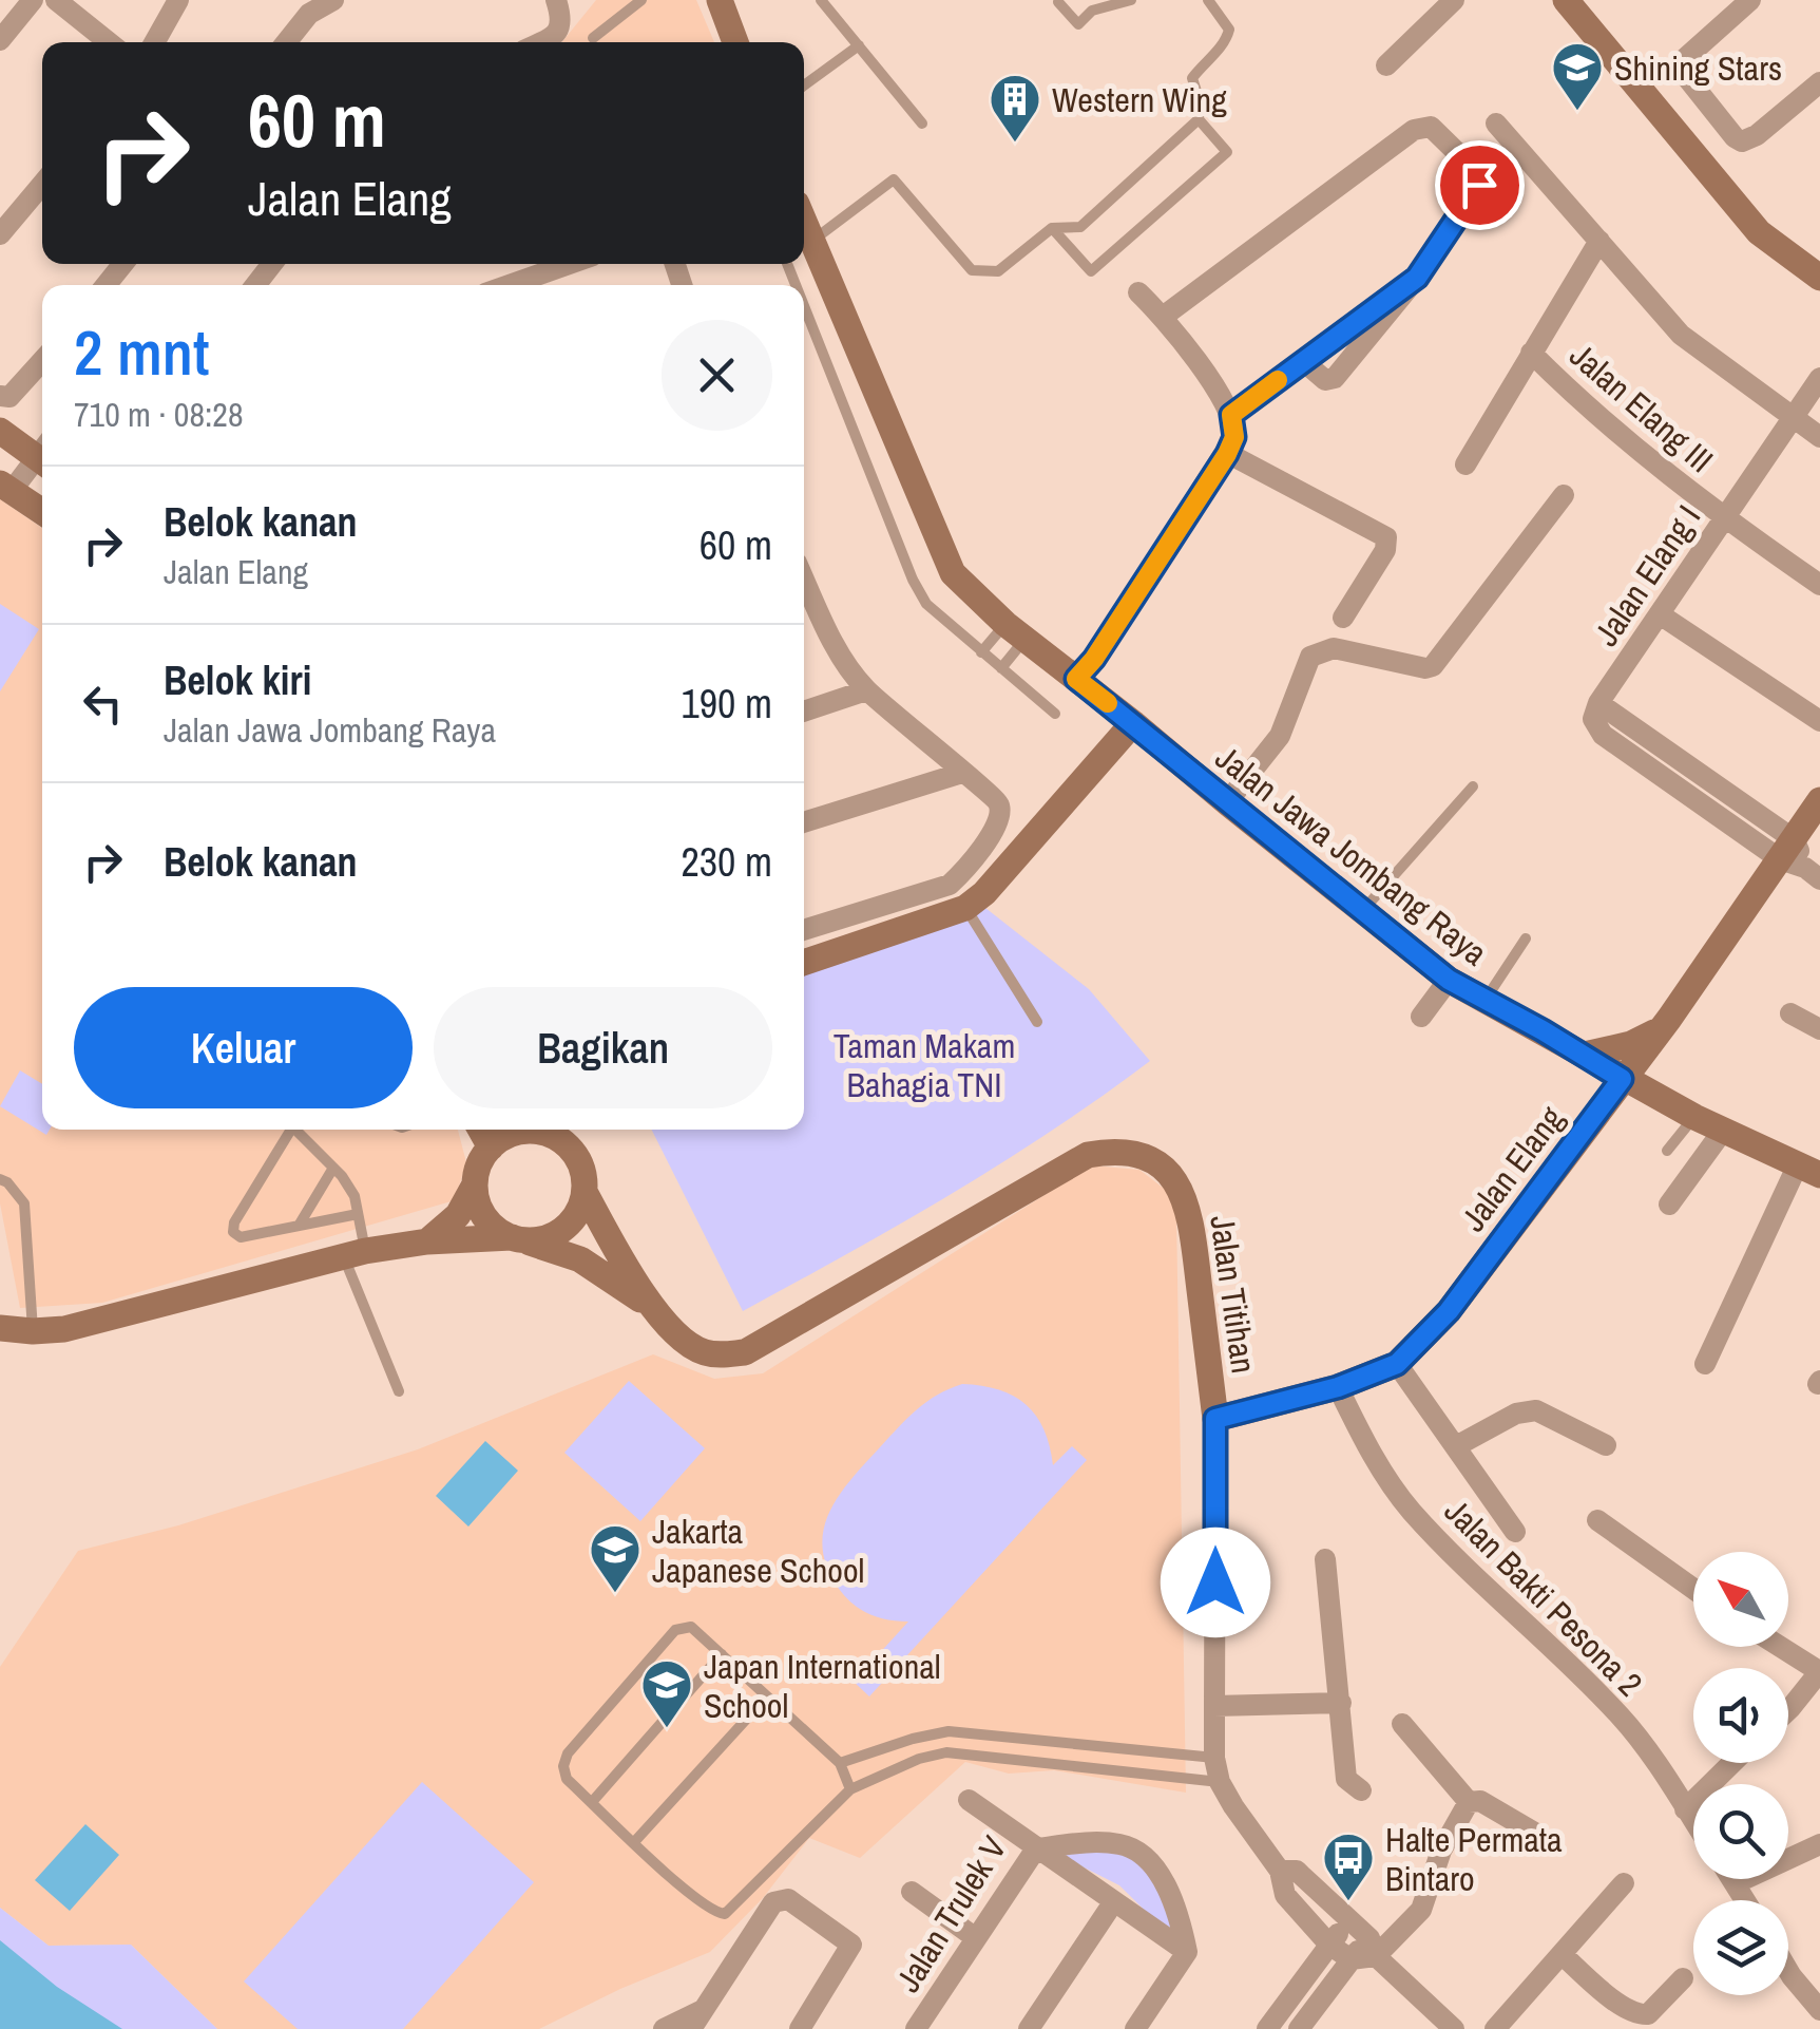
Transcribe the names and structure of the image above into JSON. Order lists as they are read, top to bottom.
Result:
{
  "streets": {
    "main road": ["Jalan Jawa Jombang Raya", "Jalan Elang", "Jalan Titihan"],
    "street": [
      "Jalan Elang III",
      "Jalan Elang I",
      "Jalan Bakti Pesona 2",
      "Jalan Trulek V"
    ]
  },
  "crossings": [
    ["Jalan Elang III", "Jalan Elang I"],
    ["Jalan Elang I", "Jalan Elang"],
    ["Jalan Jawa Jombang Raya", "Jalan Elang"],
    ["Jalan Elang", "Jalan Titihan"],
    ["Jalan Elang", "Jalan Bakti Pesona 2"]
  ],
  "parks": ["Taman Makam Bahagia TNI"],
  "places": {
    "school or university": ["Shining Stars", "Jakarta Japanese School", "Japan International School"],
    "building": ["Western Wing"],
    "bus stop": ["Halte Permata Bintaro"]
  },
  "north": "top left",
  "page": {
    "turn": ["60 m", "Jalan Elang"],
    "heading": ["2 mnt", "710 m · 08:28"],
    "list": [
      {
        "name": "Belok kanan",
        "note": "Jalan Elang",
        "value": "60 m"
      },
      {
        "name": "Belok kiri",
        "note": "Jalan Jawa Jombang Raya",
        "value": "190 m"
      },
      {
        "name": "Belok kanan",
        "value": "230 m"
      }
    ],
    "buttons": ["Keluar", "Bagikan"]
  }
}
